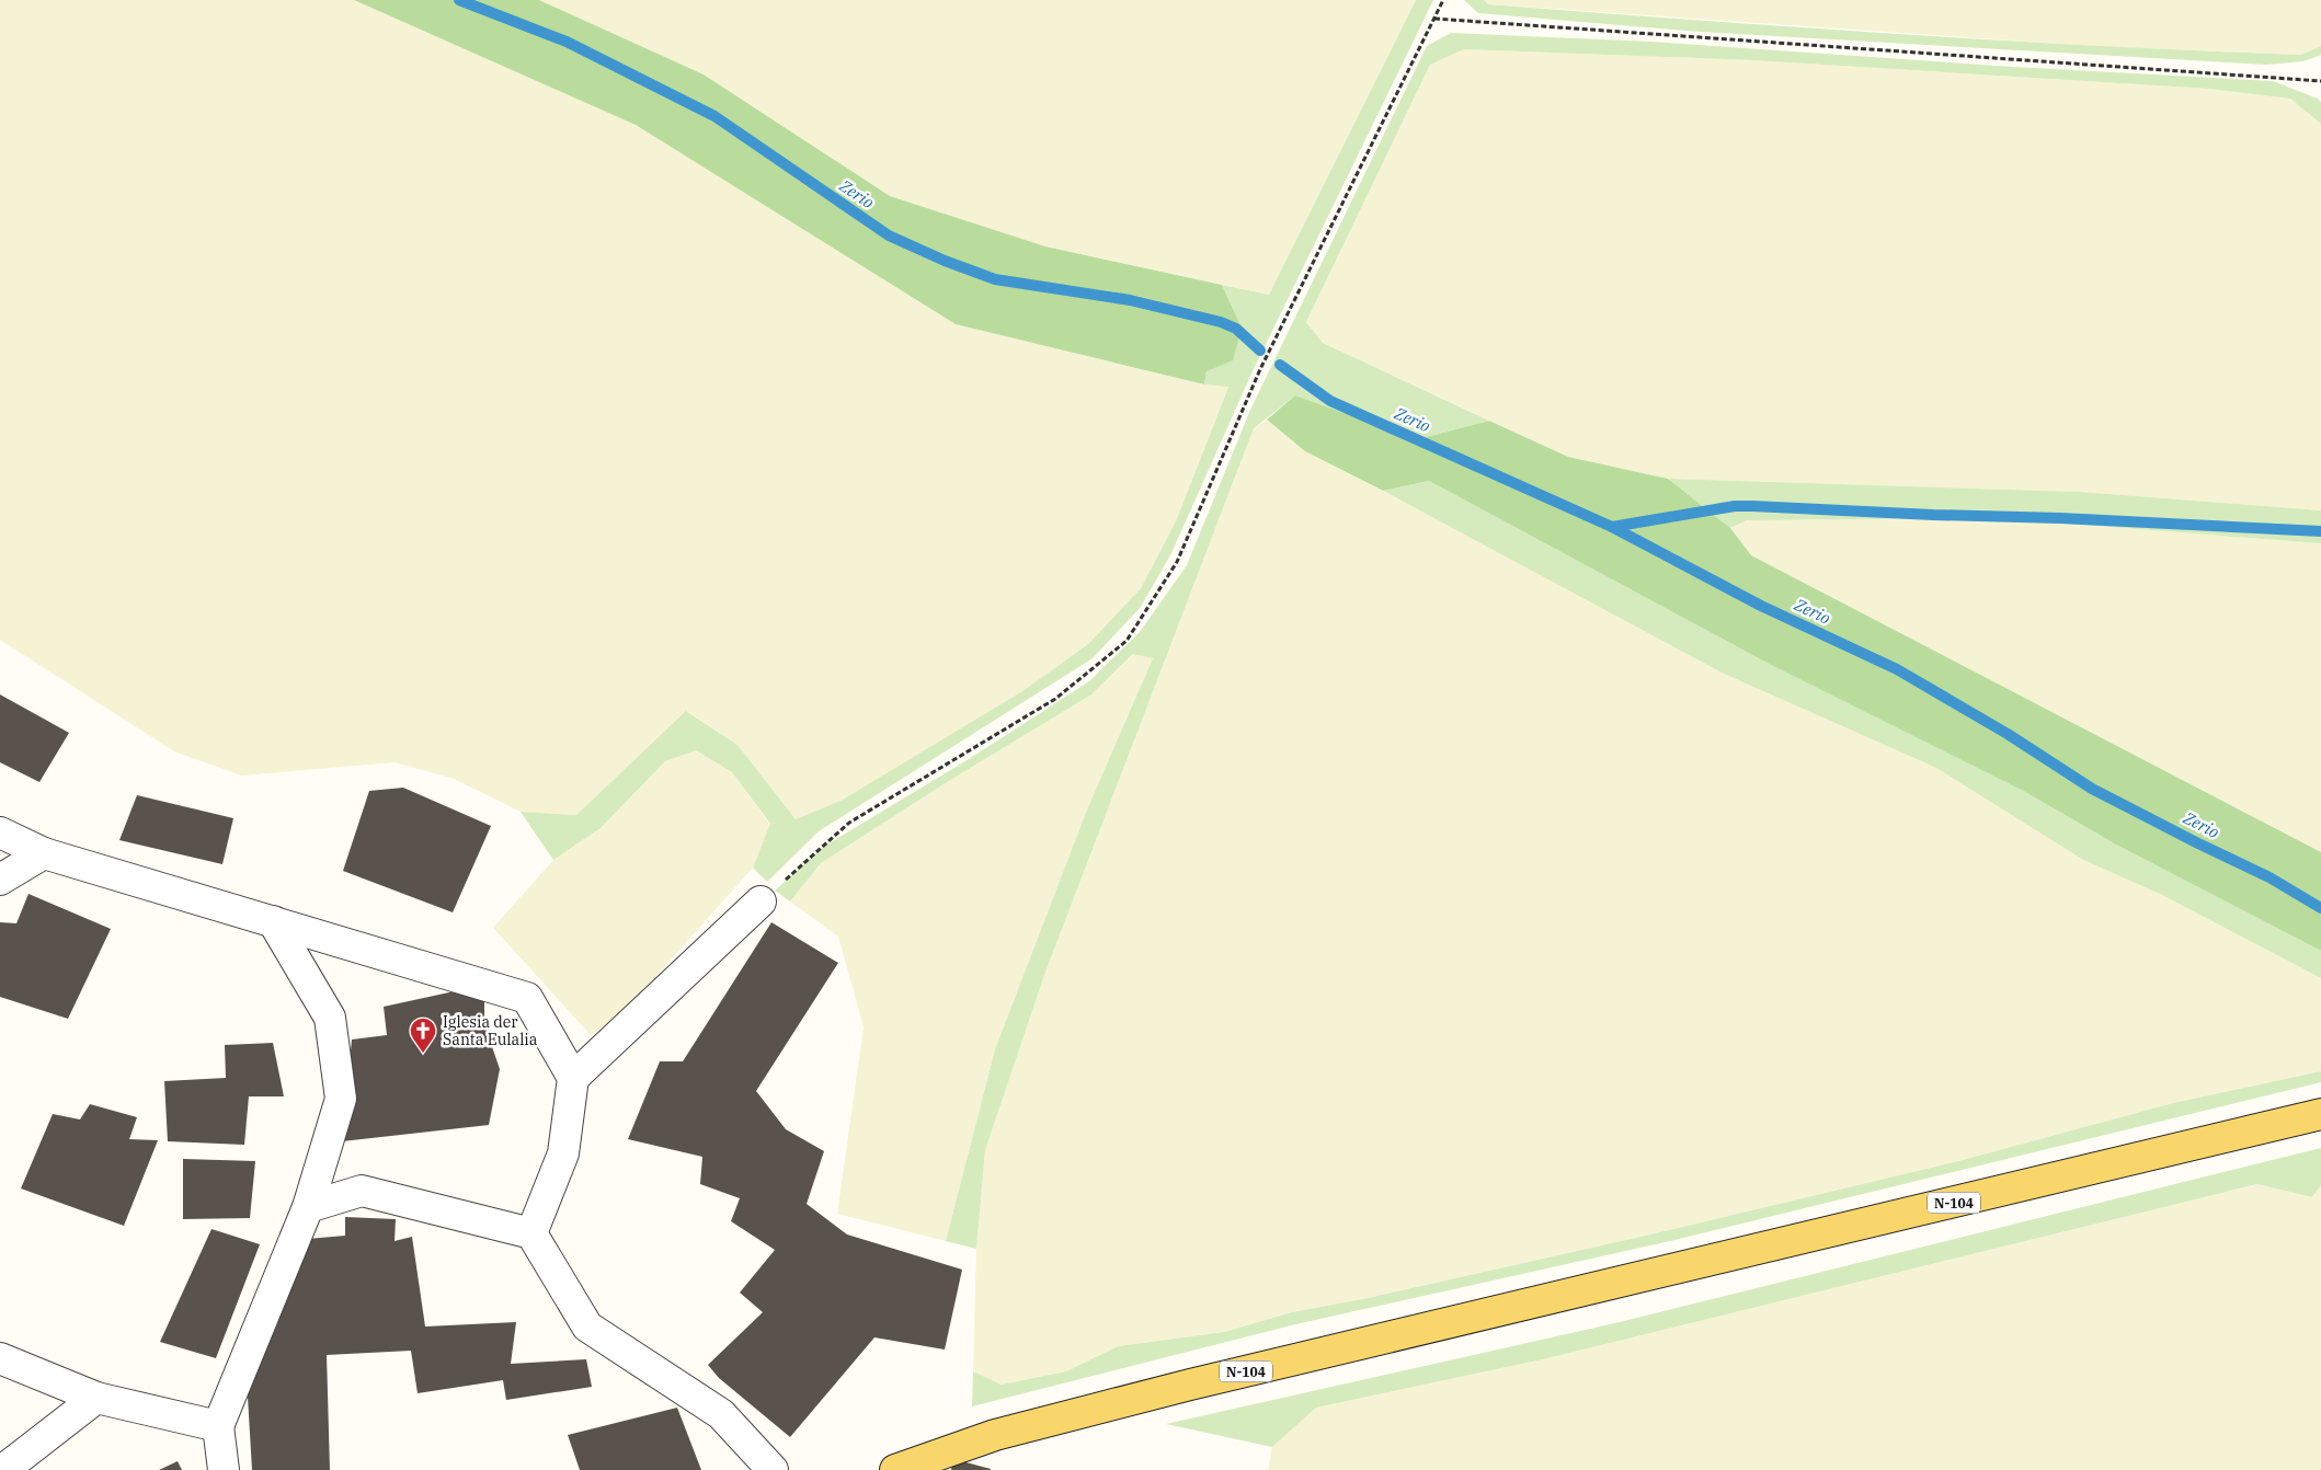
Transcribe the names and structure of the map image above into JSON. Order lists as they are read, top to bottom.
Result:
{
  "streets": {
    "main road": ["N-104"]
  },
  "water": ["Zerio"],
  "places": {
    "church": ["Iglesia der Santa Eulalia"]
  }
}
